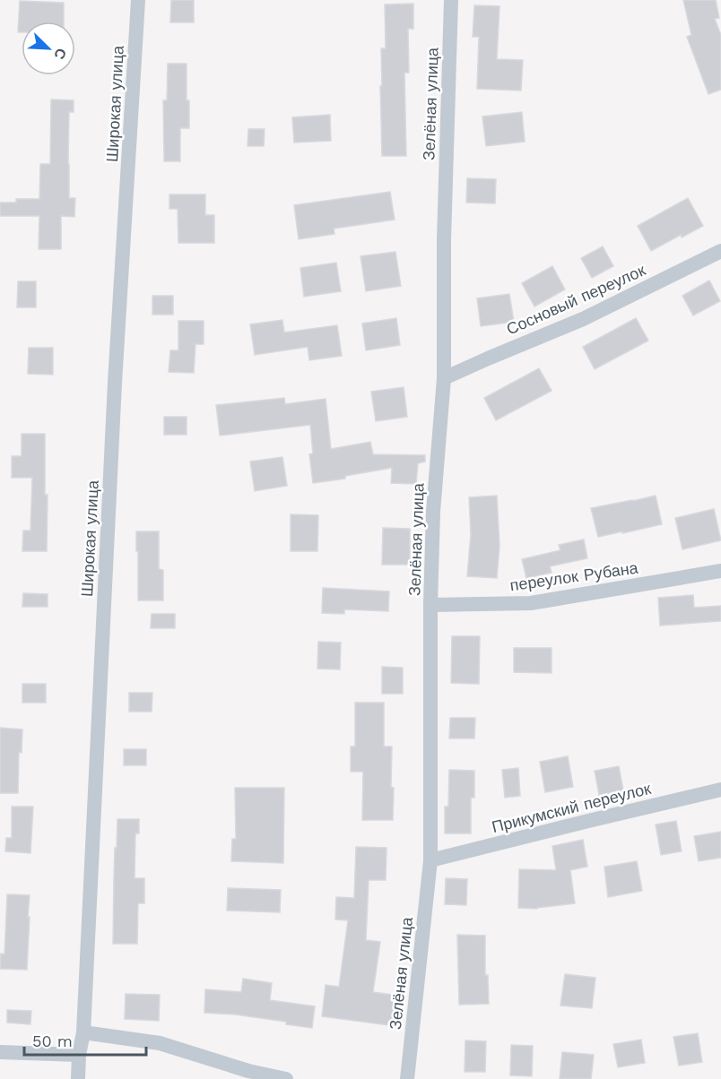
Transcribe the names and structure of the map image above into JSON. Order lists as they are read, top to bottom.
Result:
{
  "streets": {
    "street": [
      "Широкая улица",
      "Зелёная улица",
      "Сосновый переулок",
      "переулок Рубана",
      "Прикумский переулок"
    ]
  },
  "crossings": [
    ["Зелёная улица", "Сосновый переулок"],
    ["Зелёная улица", "переулок Рубана"],
    ["Зелёная улица", "Прикумский переулок"]
  ],
  "scale_bar": "50 m",
  "north": "bottom right"
}
